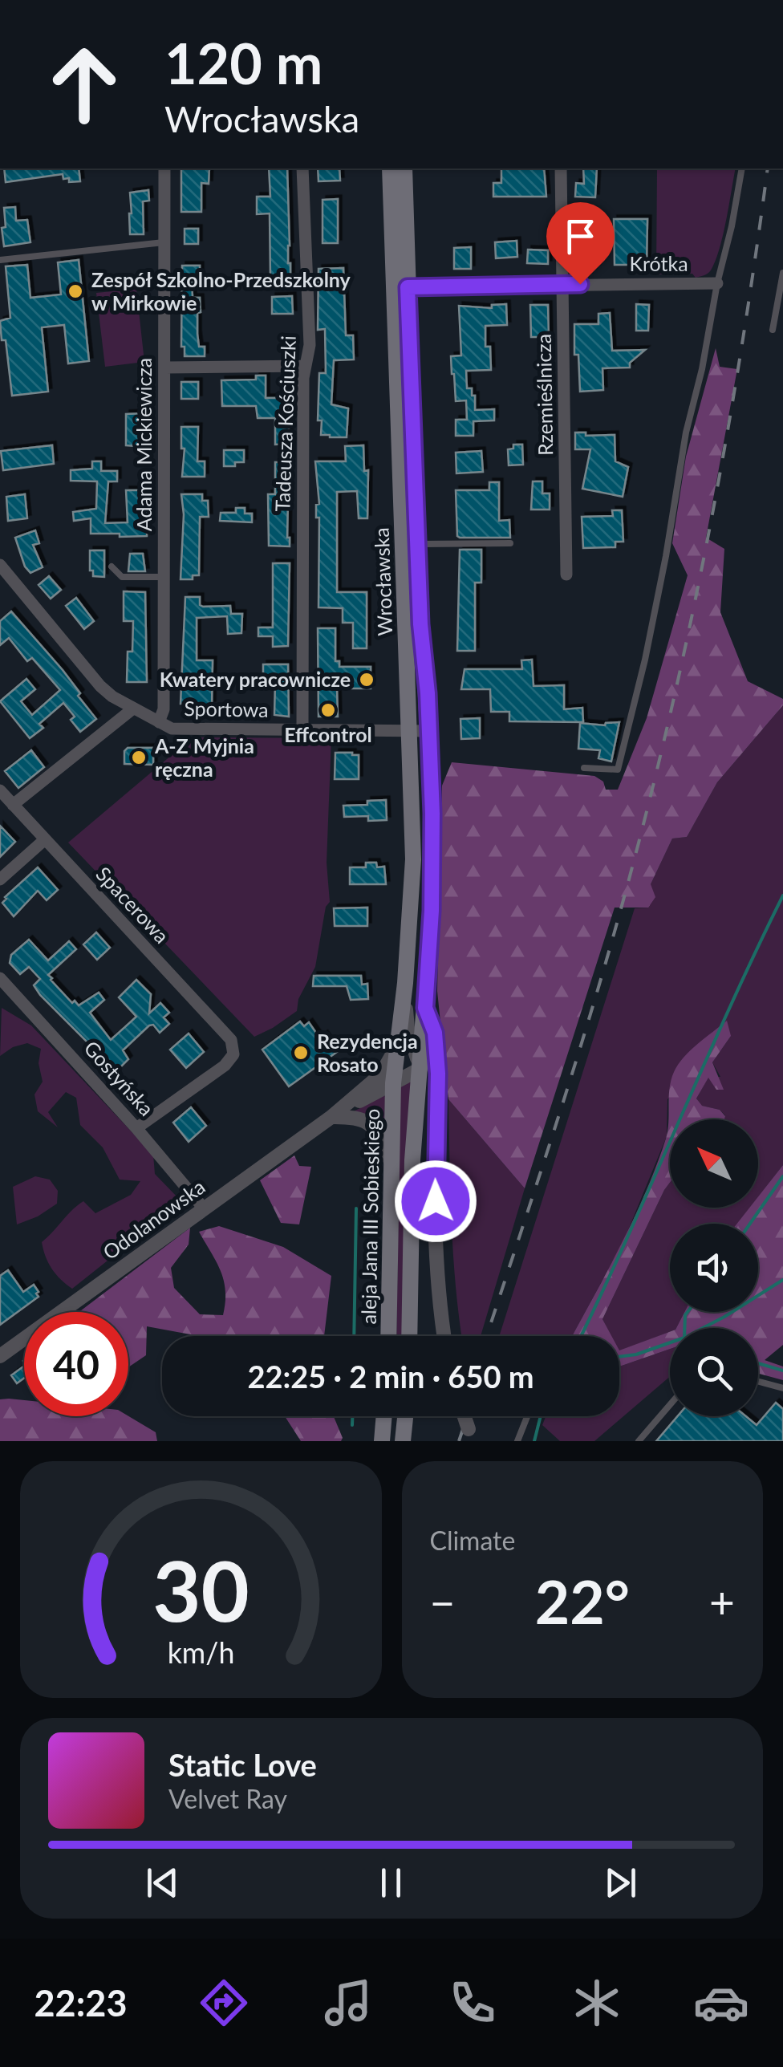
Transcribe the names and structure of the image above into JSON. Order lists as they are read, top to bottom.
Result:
{
  "streets": {
    "main road": ["Wrocławska", "aleja Jana III Sobieskiego"],
    "street": [
      "Krótka",
      "Rzemieślnicza",
      "Tadeusza Kościuszki",
      "Adama Mickiewicza",
      "Sportowa",
      "Spacerowa",
      "Gostyńska",
      "Odolanowska"
    ]
  },
  "crossings": [
    ["Krótka", "Rzemieślnicza"],
    ["Krótka", "Wrocławska"],
    ["Tadeusza Kościuszki", "Sportowa"],
    ["Adama Mickiewicza", "Sportowa"],
    ["Wrocławska", "Sportowa"],
    ["Wrocławska", "aleja Jana III Sobieskiego"],
    ["Wrocławska", "Odolanowska"],
    ["Spacerowa", "Gostyńska"],
    ["Gostyńska", "Odolanowska"],
    ["aleja Jana III Sobieskiego", "Odolanowska"]
  ],
  "places": [
    "Zespół Szkolno-Przedszkolny w Mirkowie",
    "Kwatery pracownicze",
    "Effcontrol",
    "A-Z Myjnia ręczna",
    "Rezydencja Rosato"
  ],
  "north": "top left",
  "page": {
    "turn": ["120 m", "Wrocławska"],
    "limit": "40",
    "trip": "22:25 · 2 min · 650 m",
    "tile": "Climate",
    "heat": ["−", "22°", "+"],
    "song": ["Static Love", "Velvet Ray"],
    "tabs": "22:23",
    "gauge": ["30", "km/h"]
  }
}
